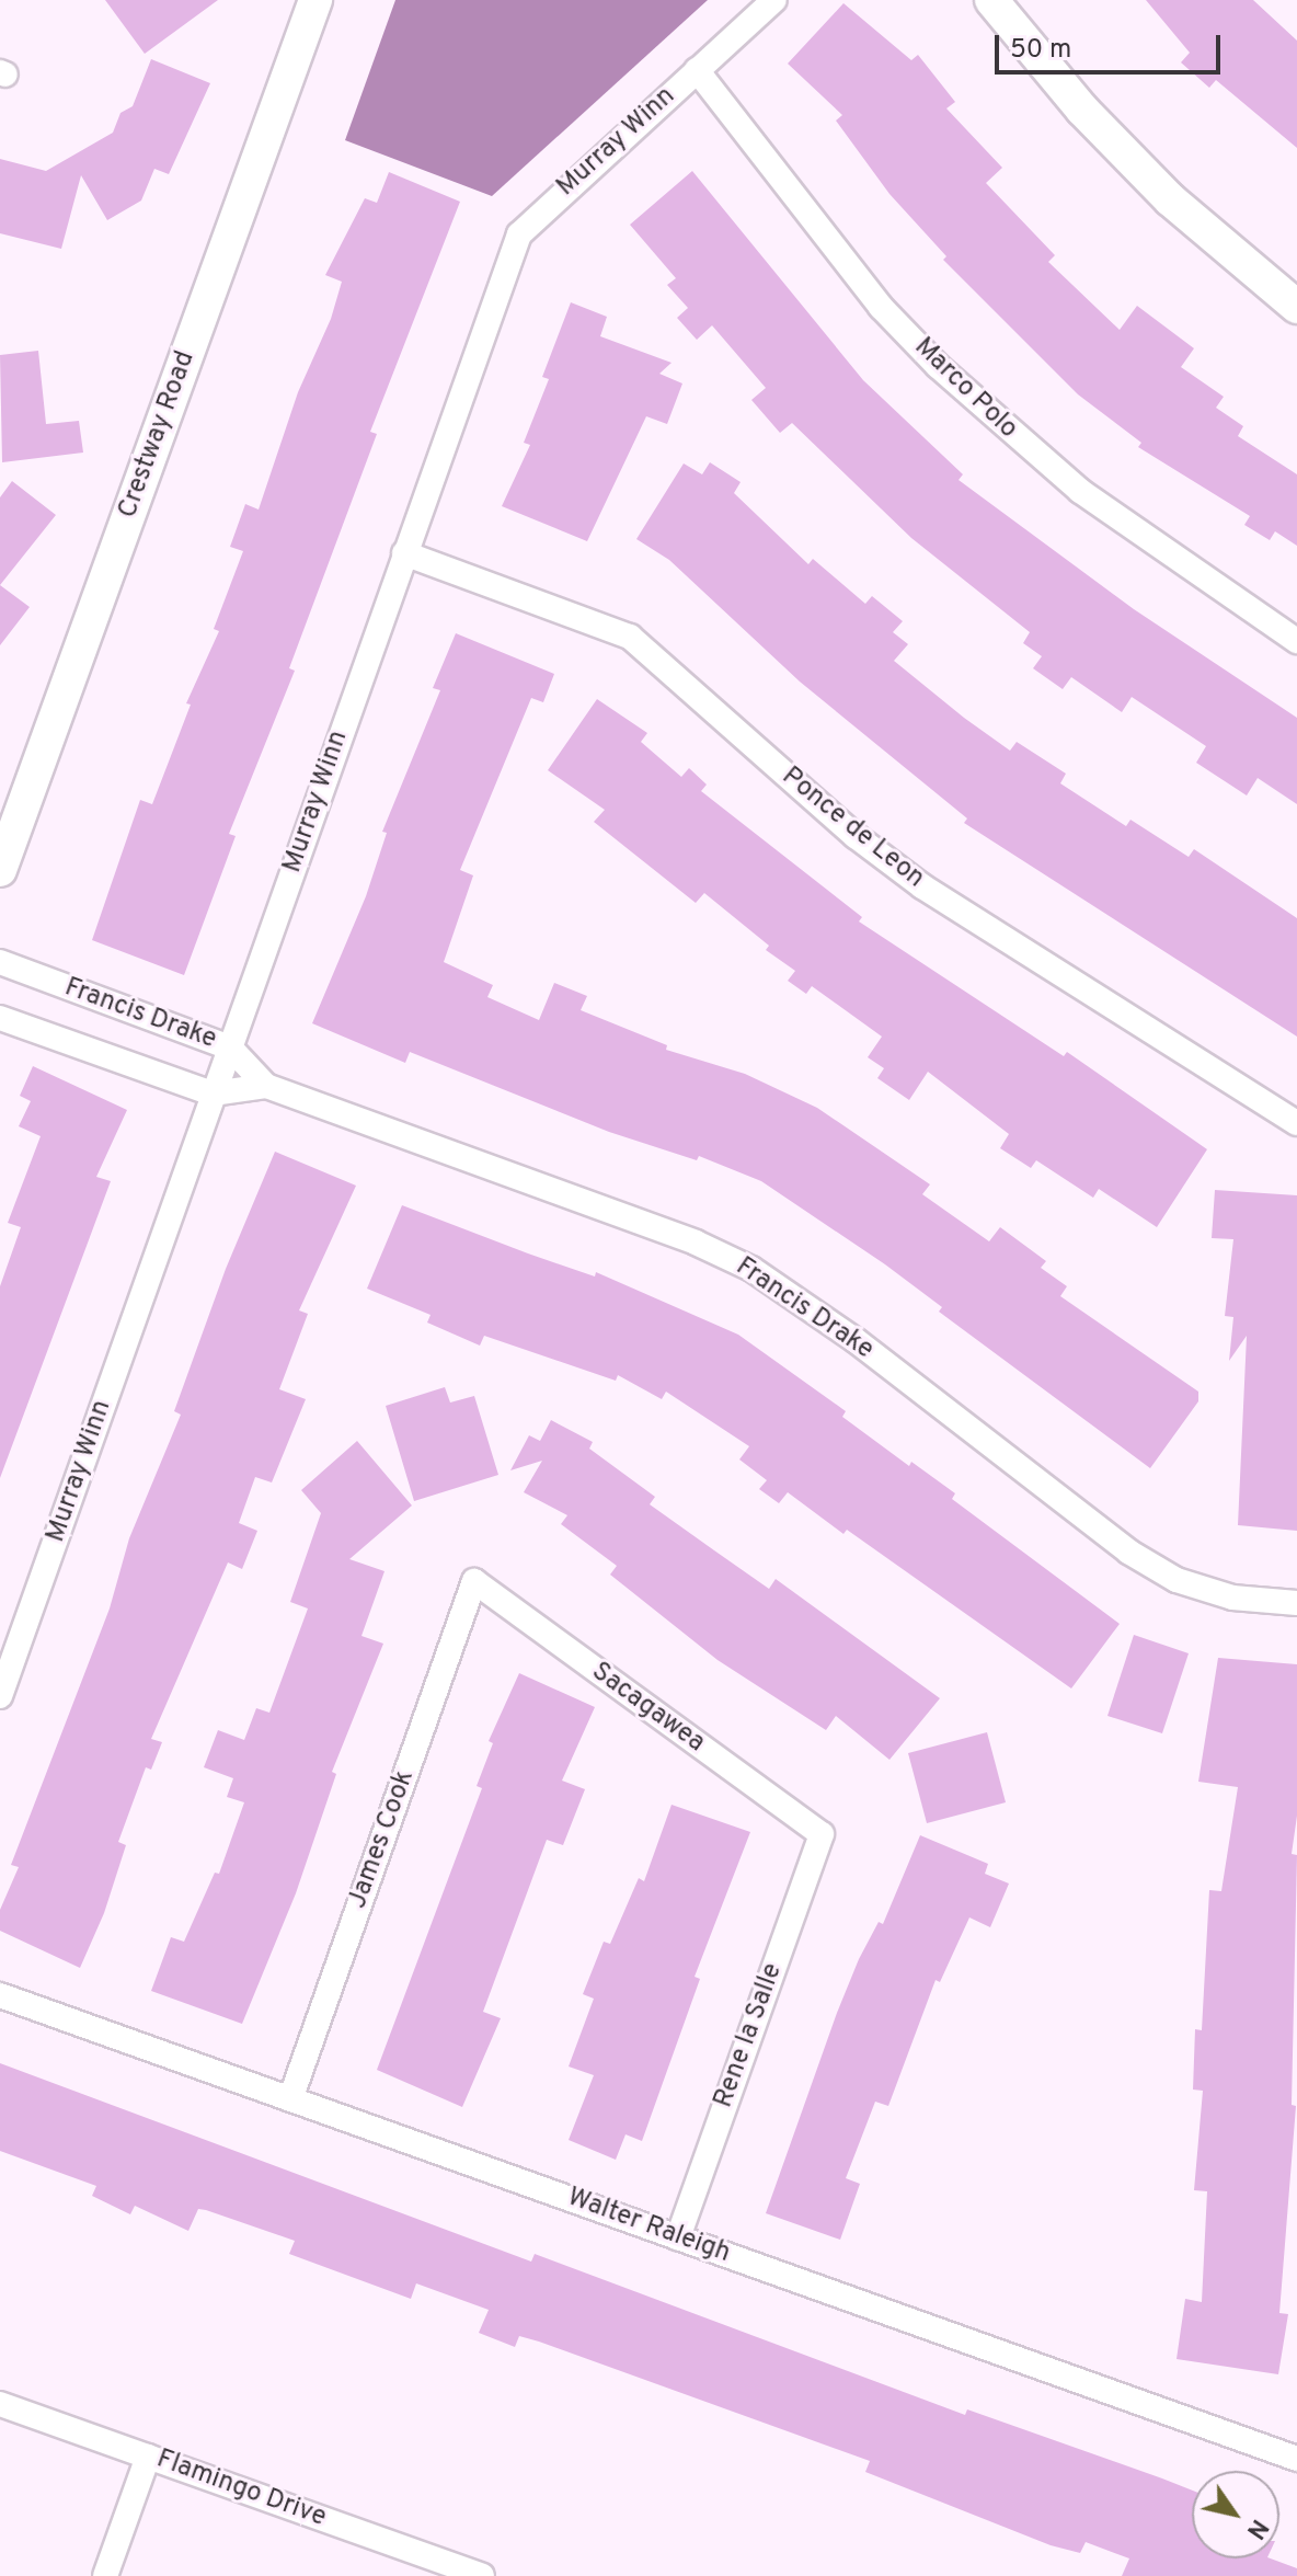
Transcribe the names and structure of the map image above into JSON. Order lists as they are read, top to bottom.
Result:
{
  "streets": {
    "main road": ["Crestway Road"],
    "street": [
      "Murray Winn",
      "Marco Polo",
      "Ponce de Leon",
      "Francis Drake",
      "Sacagawea",
      "James Cook",
      "Rene la Salle",
      "Walter Raleigh",
      "Flamingo Drive"
    ]
  },
  "crossings": [
    ["Murray Winn", "Marco Polo"],
    ["Murray Winn", "Ponce de Leon"],
    ["Murray Winn", "Francis Drake"],
    ["Sacagawea", "James Cook"],
    ["Sacagawea", "Rene la Salle"],
    ["James Cook", "Walter Raleigh"],
    ["Rene la Salle", "Walter Raleigh"]
  ],
  "scale_bar": "50 m",
  "north": "bottom right"
}
